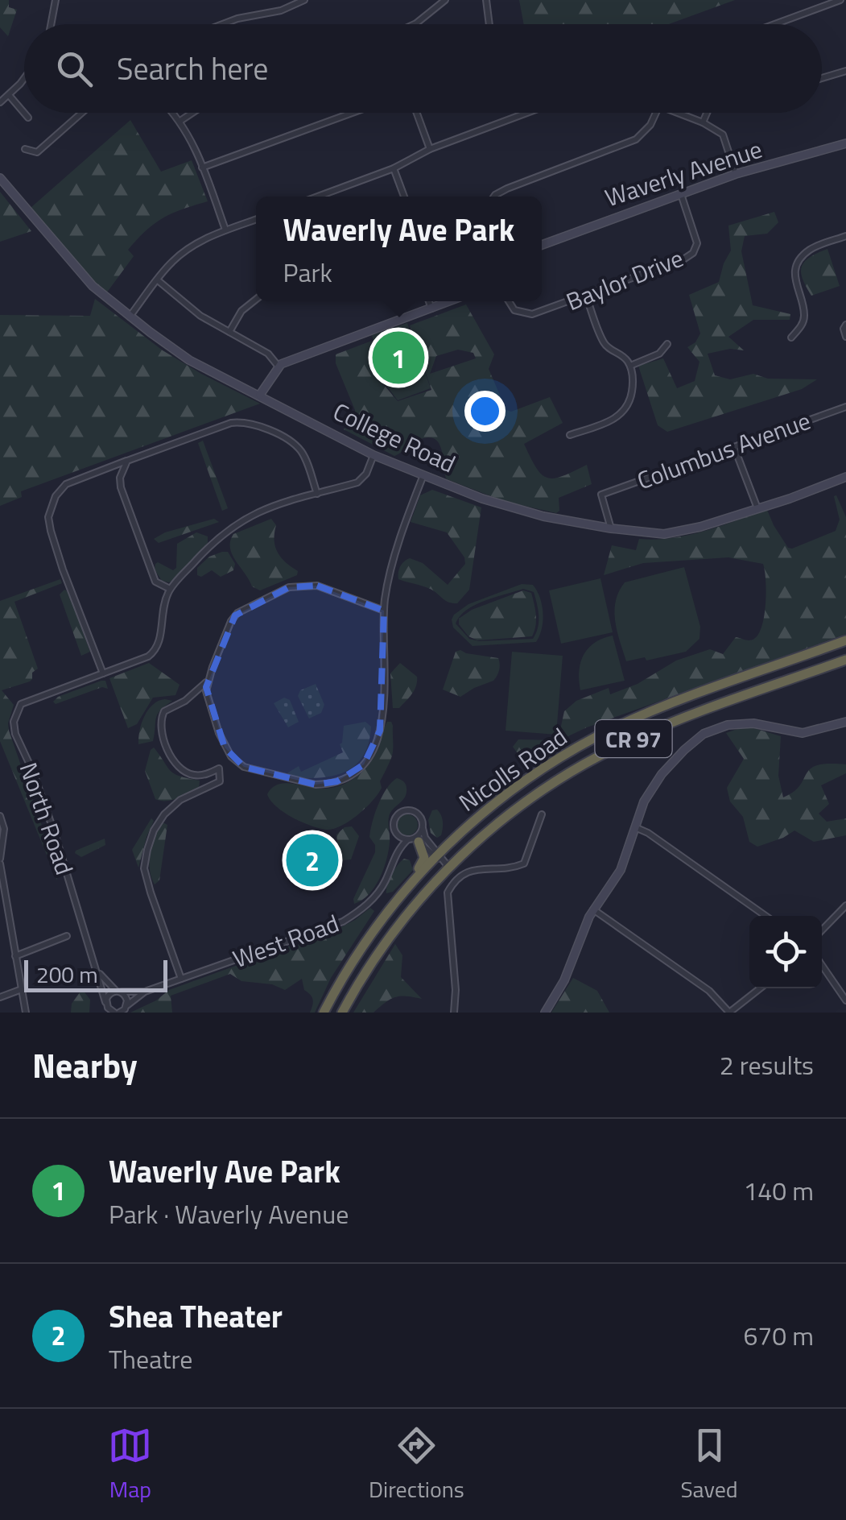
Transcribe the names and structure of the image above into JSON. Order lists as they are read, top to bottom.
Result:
{
  "streets": {
    "highway": ["CR 97", "Nicolls Road"],
    "street": [
      "Waverly Avenue",
      "Baylor Drive",
      "College Road",
      "Columbus Avenue",
      "North Road",
      "West Road"
    ]
  },
  "crossings": [
    ["Waverly Avenue", "Baylor Drive"],
    ["College Road", "Columbus Avenue"],
    ["North Road", "West Road"]
  ],
  "scale_bar": "200 m",
  "page": {
    "search": "Search here",
    "popup": ["Waverly Ave Park", "Park"],
    "pins": ["1", "2"],
    "scale": "200 m",
    "heading": ["Nearby", "2 results"],
    "list": [
      {
        "mark": "1",
        "name": "Waverly Ave Park",
        "note": "Park · Waverly Avenue",
        "value": "140 m"
      },
      {
        "mark": "2",
        "name": "Shea Theater",
        "note": "Theatre",
        "value": "670 m"
      }
    ],
    "nav": ["Map", "Directions", "Saved"]
  }
}
